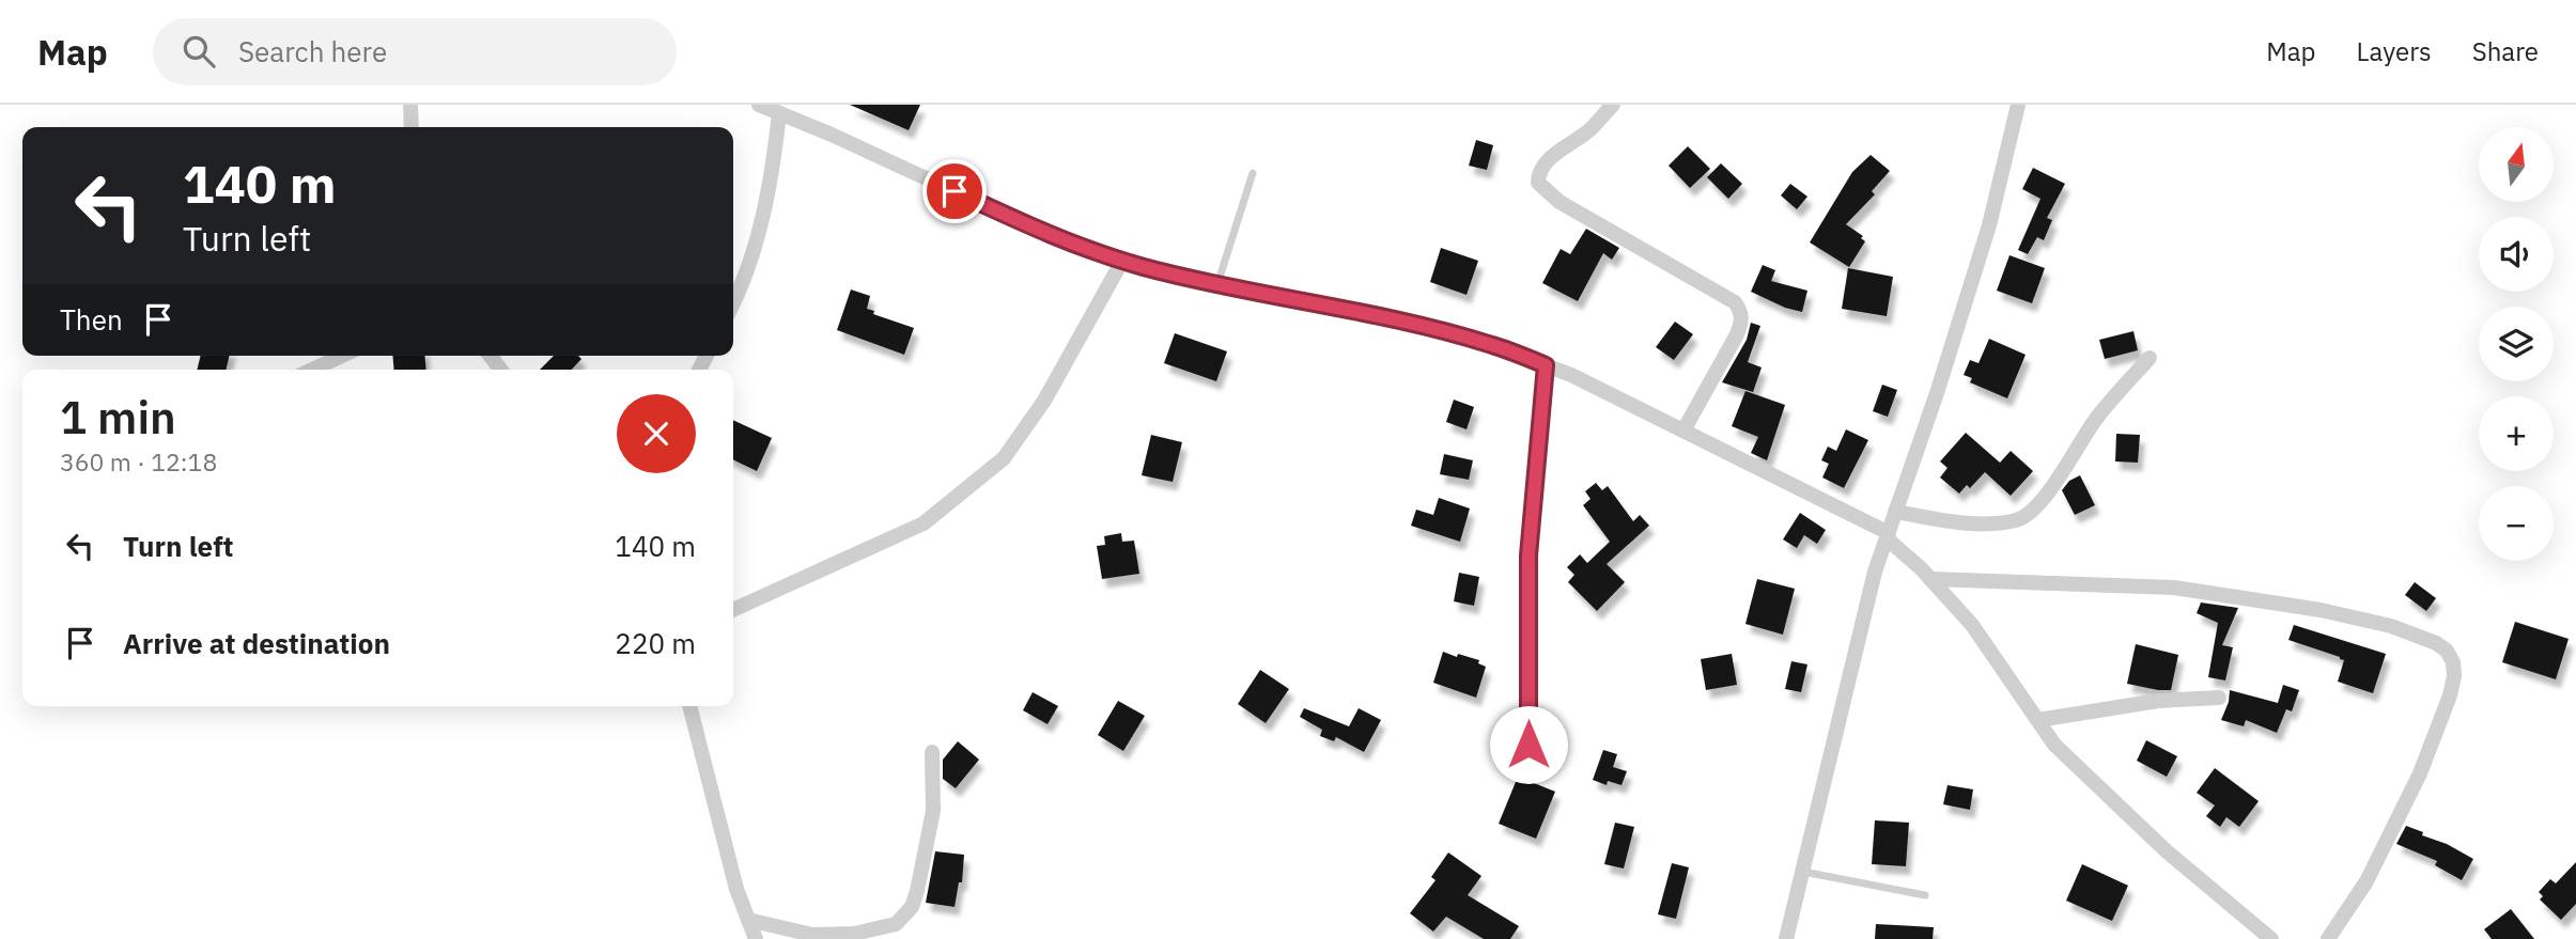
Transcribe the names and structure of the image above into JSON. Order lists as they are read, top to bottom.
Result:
{
  "north": "top",
  "page": {
    "header": "Map",
    "search": "Search here",
    "nav": ["Map", "Layers", "Share"],
    "map_buttons": ["+", "−"],
    "turn": ["140 m", "Turn left"],
    "then": "Then",
    "heading": ["1 min", "360 m · 12:18"],
    "list": [
      {
        "name": "Turn left",
        "value": "140 m"
      },
      {
        "name": "Arrive at destination",
        "value": "220 m"
      }
    ]
  }
}
